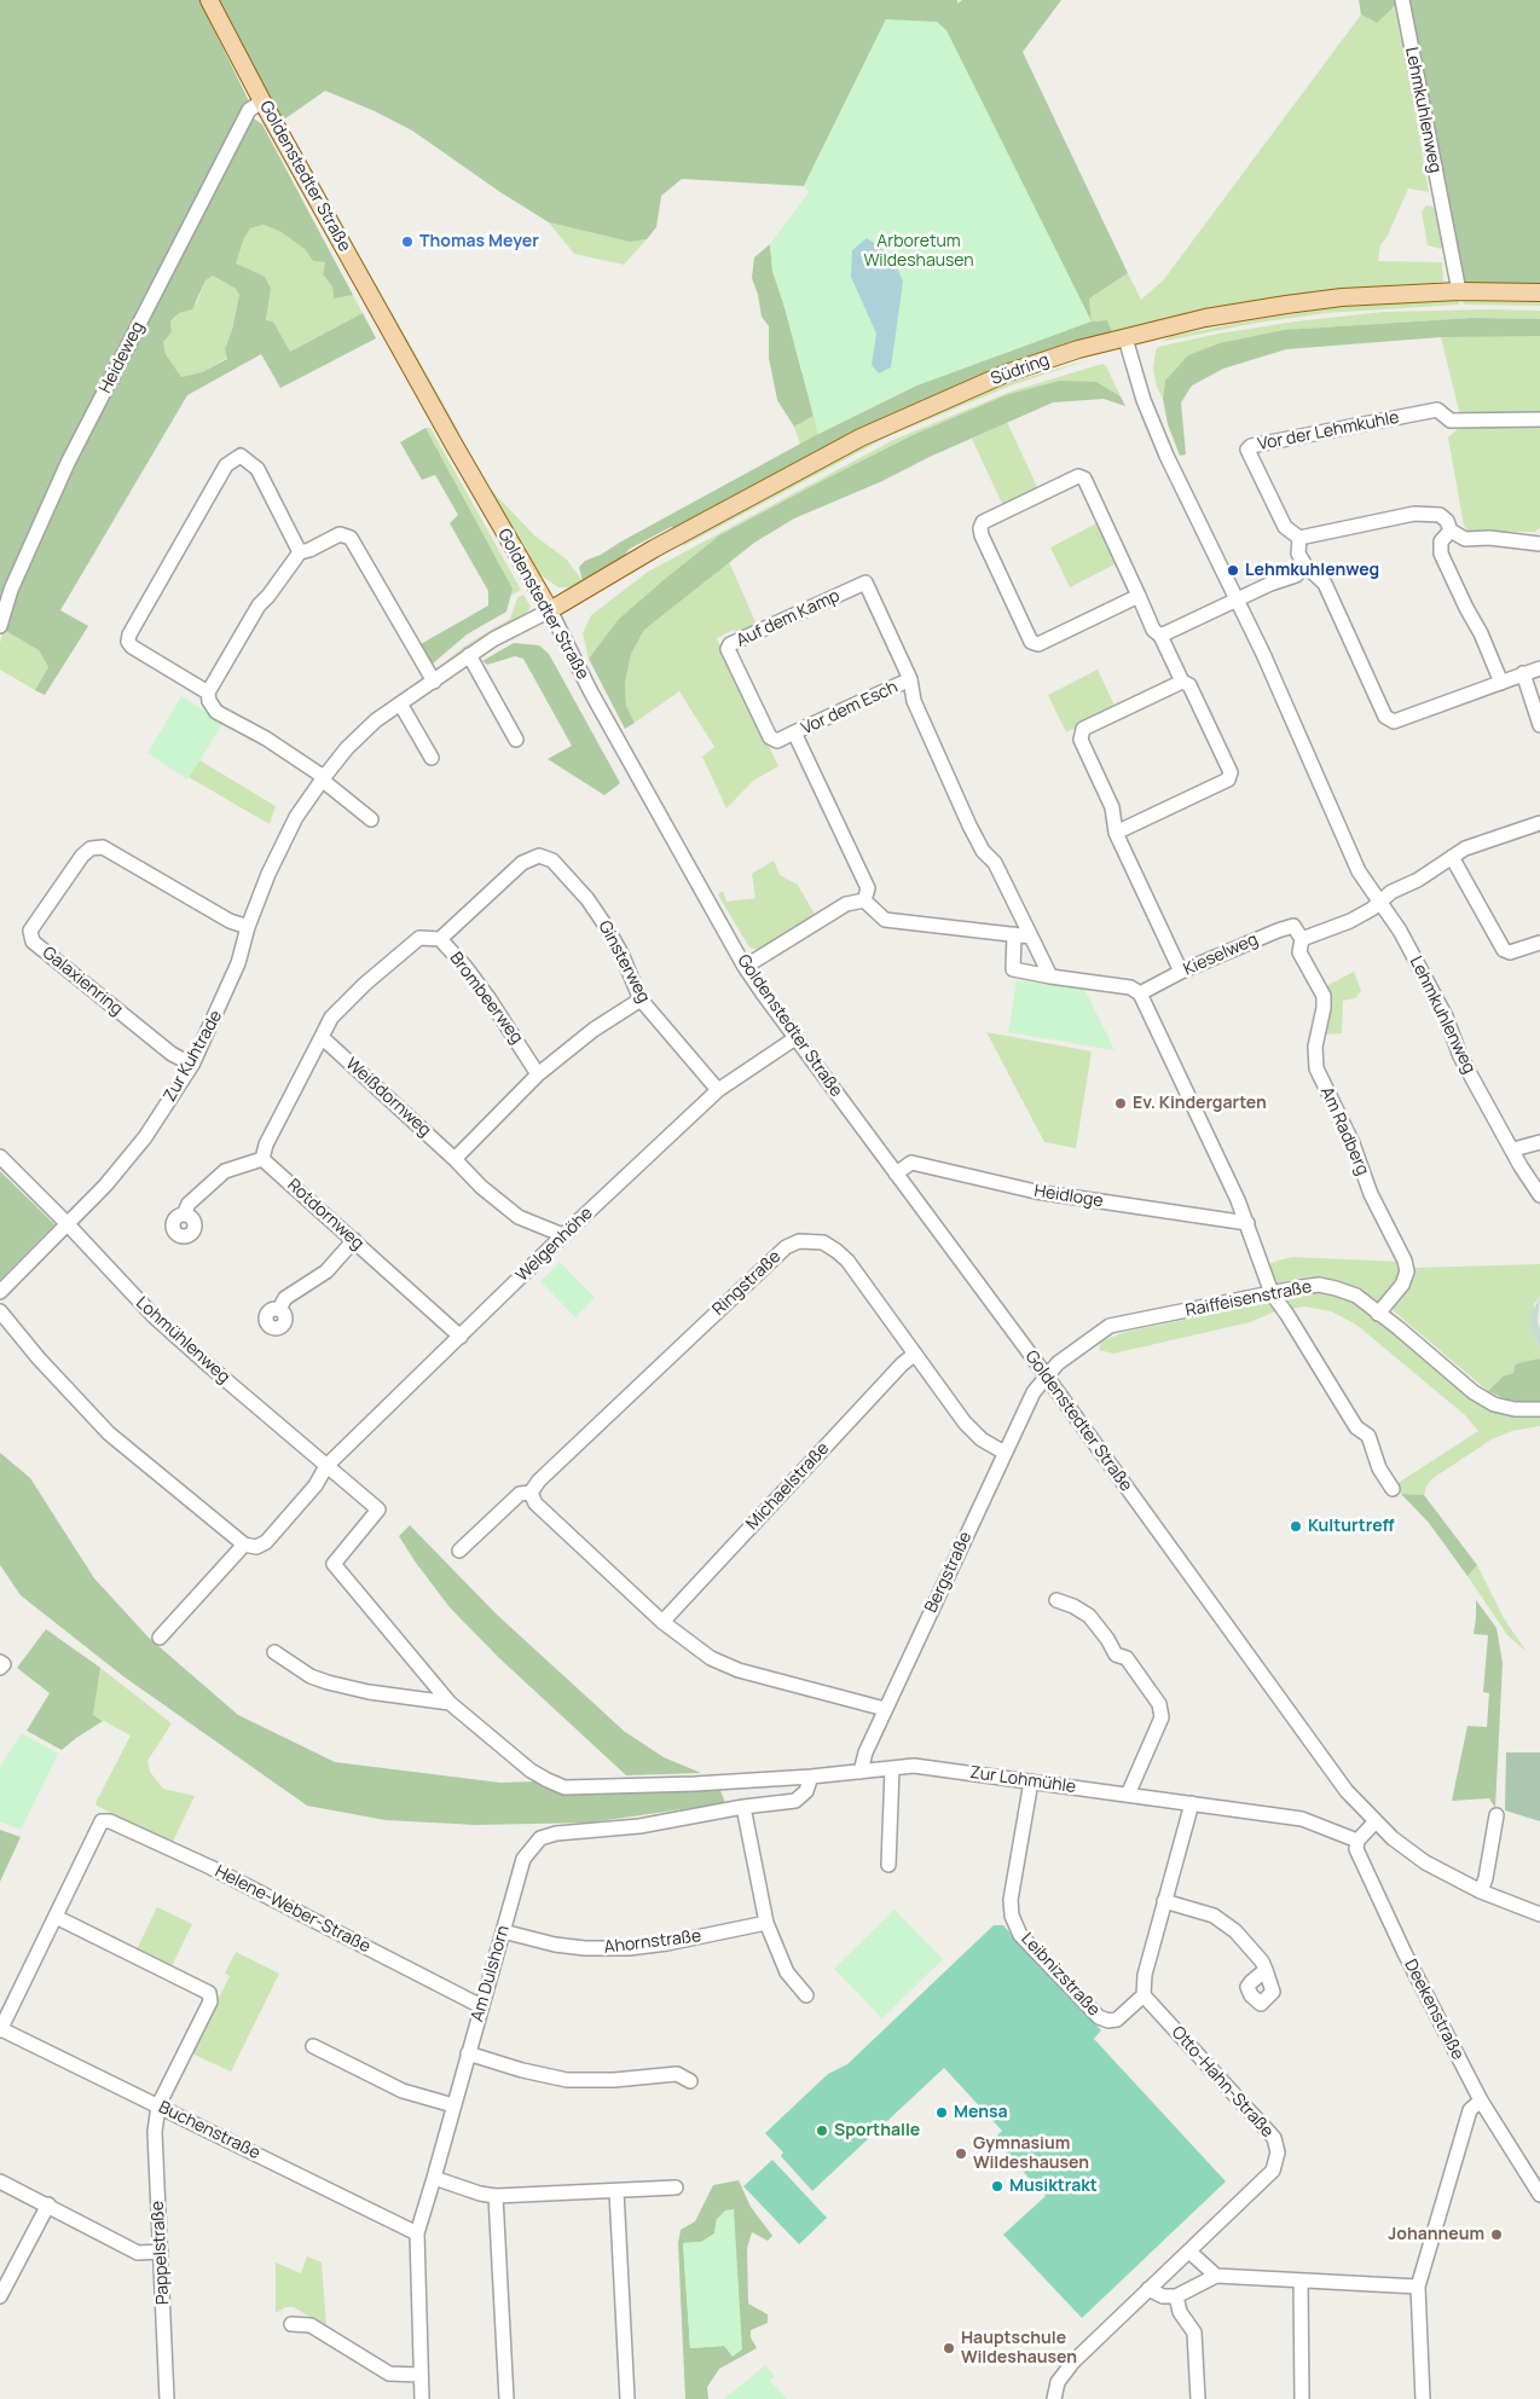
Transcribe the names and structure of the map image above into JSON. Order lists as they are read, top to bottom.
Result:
{
  "streets": {
    "main road": ["Goldenstedter Straße", "Südring"],
    "street": [
      "Lehmkuhlenweg",
      "Heideweg",
      "Vor der Lehmkuhle",
      "Auf dem Kamp",
      "Vor dem Esch",
      "Kieselweg",
      "Ginsterweg",
      "Galaxienring",
      "Brombeerweg",
      "Zur Kuhtrade",
      "Weißdornweg",
      "Am Radberg",
      "Heidloge",
      "Rotdornweg",
      "Welgenhöhe",
      "Ringstraße",
      "Raiffeisenstraße",
      "Lohmühlenweg",
      "Michaelstraße",
      "Bergstraße",
      "Zur Lohmühle",
      "Helene-Weber-Straße",
      "Ahornstraße",
      "Am Dulshorn",
      "Leibnizstraße",
      "Deekenstraße",
      "Otto-Hahn-Straße",
      "Buchenstraße",
      "Pappelstraße"
    ]
  },
  "crossings": [
    ["Lehmkuhlenweg", "Südring"],
    ["Goldenstedter Straße", "Heideweg"],
    ["Goldenstedter Straße", "Südring"],
    ["Goldenstedter Straße", "Zur Kuhtrade"],
    ["Goldenstedter Straße", "Heidloge"],
    ["Goldenstedter Straße", "Welgenhöhe"],
    ["Goldenstedter Straße", "Raiffeisenstraße"],
    ["Goldenstedter Straße", "Bergstraße"],
    ["Südring", "Zur Kuhtrade"],
    ["Auf dem Kamp", "Vor dem Esch"],
    ["Kieselweg", "Am Radberg"],
    ["Ginsterweg", "Brombeerweg"],
    ["Ginsterweg", "Welgenhöhe"],
    ["Galaxienring", "Zur Kuhtrade"],
    ["Brombeerweg", "Weißdornweg"],
    ["Zur Kuhtrade", "Lohmühlenweg"],
    ["Weißdornweg", "Welgenhöhe"],
    ["Am Radberg", "Raiffeisenstraße"],
    ["Rotdornweg", "Welgenhöhe"],
    ["Welgenhöhe", "Lohmühlenweg"],
    ["Ringstraße", "Michaelstraße"],
    ["Ringstraße", "Bergstraße"],
    ["Raiffeisenstraße", "Bergstraße"],
    ["Lohmühlenweg", "Zur Lohmühle"],
    ["Bergstraße", "Zur Lohmühle"],
    ["Zur Lohmühle", "Am Dulshorn"],
    ["Zur Lohmühle", "Leibnizstraße"],
    ["Zur Lohmühle", "Deekenstraße"],
    ["Helene-Weber-Straße", "Am Dulshorn"],
    ["Helene-Weber-Straße", "Pappelstraße"],
    ["Ahornstraße", "Am Dulshorn"],
    ["Am Dulshorn", "Buchenstraße"],
    ["Leibnizstraße", "Otto-Hahn-Straße"],
    ["Buchenstraße", "Pappelstraße"]
  ],
  "parks": ["Arboretum Wildeshausen"],
  "places": [
    "Thomas Meyer",
    "Lehmkuhlenweg",
    "Ev. Kindergarten",
    "Kulturtreff",
    "Mensa",
    "Sporthalle",
    "Gymnasium Wildeshausen",
    "Musiktrakt",
    "Johanneum",
    "Hauptschule Wildeshausen"
  ]
}
